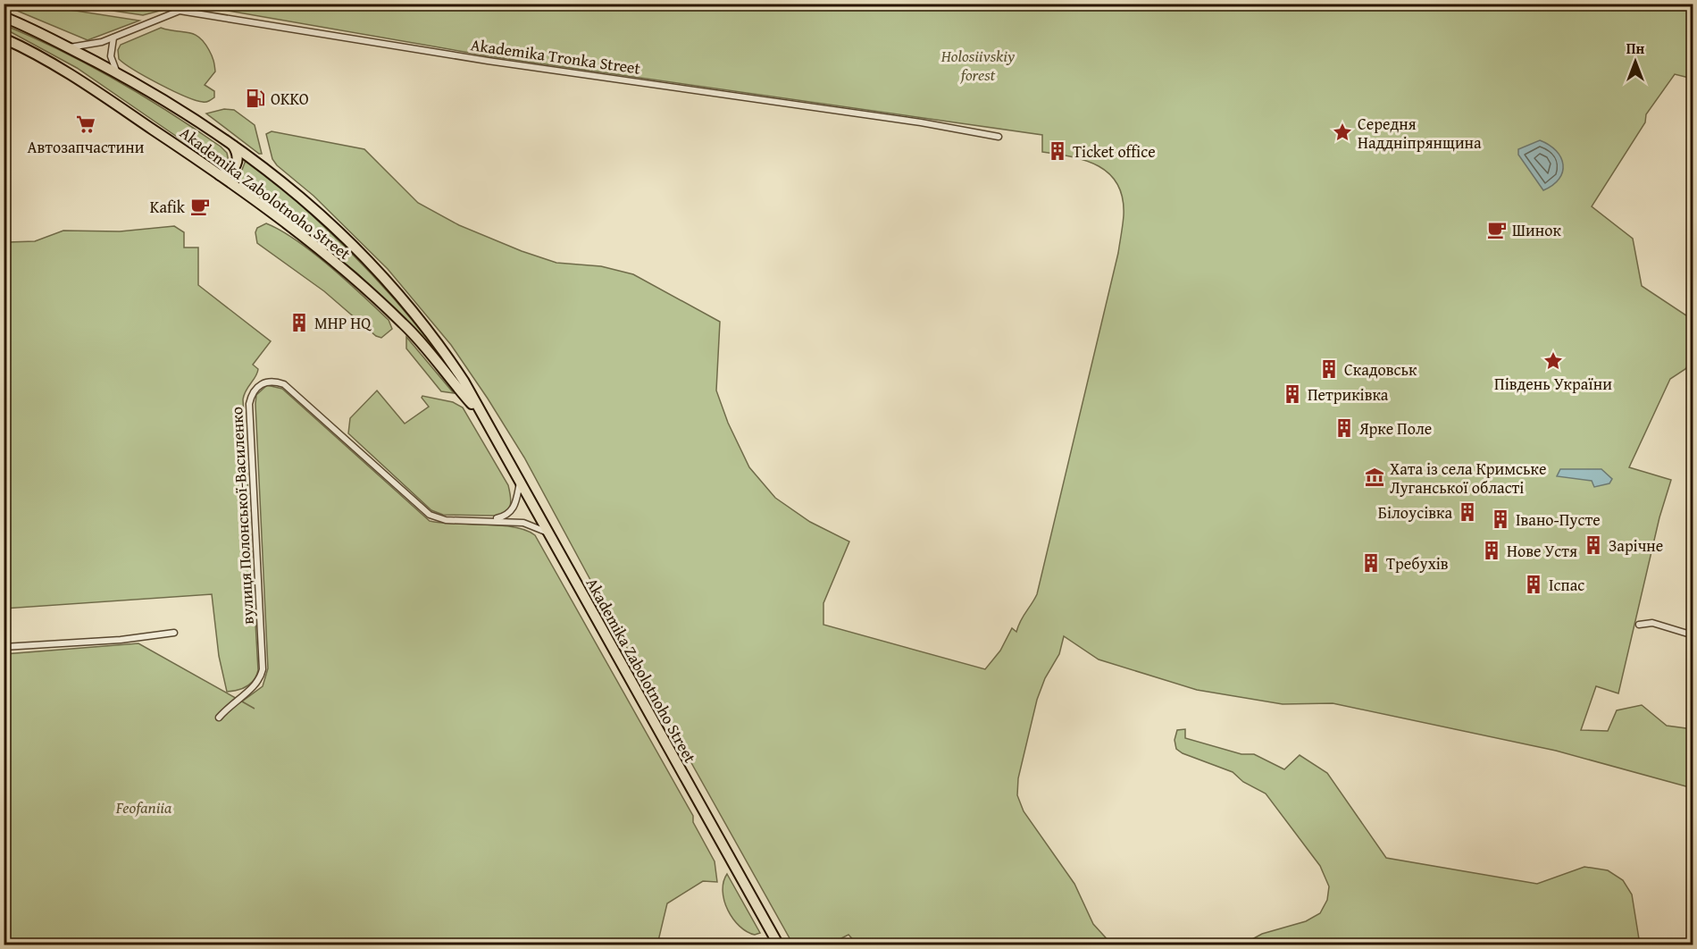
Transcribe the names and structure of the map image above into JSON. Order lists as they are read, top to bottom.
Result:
{
  "streets": {
    "highway": ["Akademika Zabolotnoho Street"],
    "street": ["Akademika Tronka Street", "вулиця Полонської-Василенко"]
  },
  "crossings": [
    ["Akademika Tronka Street", "Akademika Zabolotnoho Street"],
    ["Akademika Zabolotnoho Street", "вулиця Полонської-Василенко"]
  ],
  "parks": ["Holosiivskiy forest", "Feofaniia"],
  "places": {
    "fuel station": ["OKKO"],
    "supermarket": ["Автозапчастини"],
    "place": ["Середня Наддніпрянщина", "Південь України"],
    "building": [
      "Ticket office",
      "MHP HQ",
      "Скадовськ",
      "Петриківка",
      "Ярке Поле",
      "Білоусівка",
      "Івано-Пусте",
      "Зарічне",
      "Нове Устя",
      "Требухів",
      "Іспас"
    ],
    "cafe": ["Kafik", "Шинок"],
    "museum": ["Хата iз села Кримське Луганської області"]
  },
  "north": "top"
}
